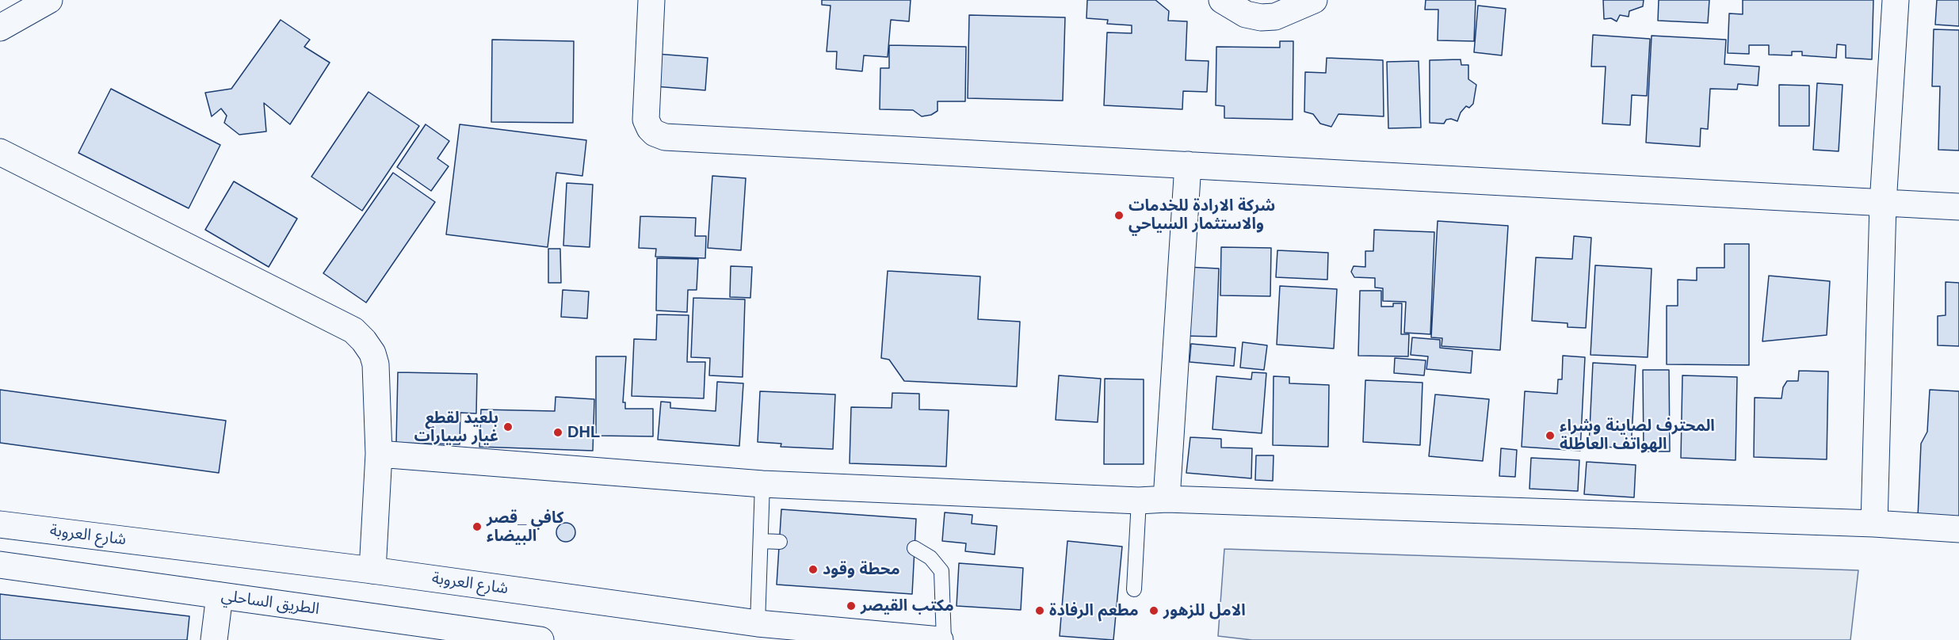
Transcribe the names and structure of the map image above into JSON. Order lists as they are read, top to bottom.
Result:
{
  "streets": {
    "main road": ["شارع العروبة", "الطريق الساحلي"]
  },
  "places": [
    "شركة الارادة للخدمات والاستثمار السياحي",
    "بلعيد لقطع غيار سيارات",
    "DHL",
    "المحترف لصاينة وشراء الهواتف العاطلة",
    "كافي _قصر البيضاء",
    "محطة وقود",
    "مكتب القيصر",
    "مطعم الرفادة",
    "الامل للزهور"
  ]
}
